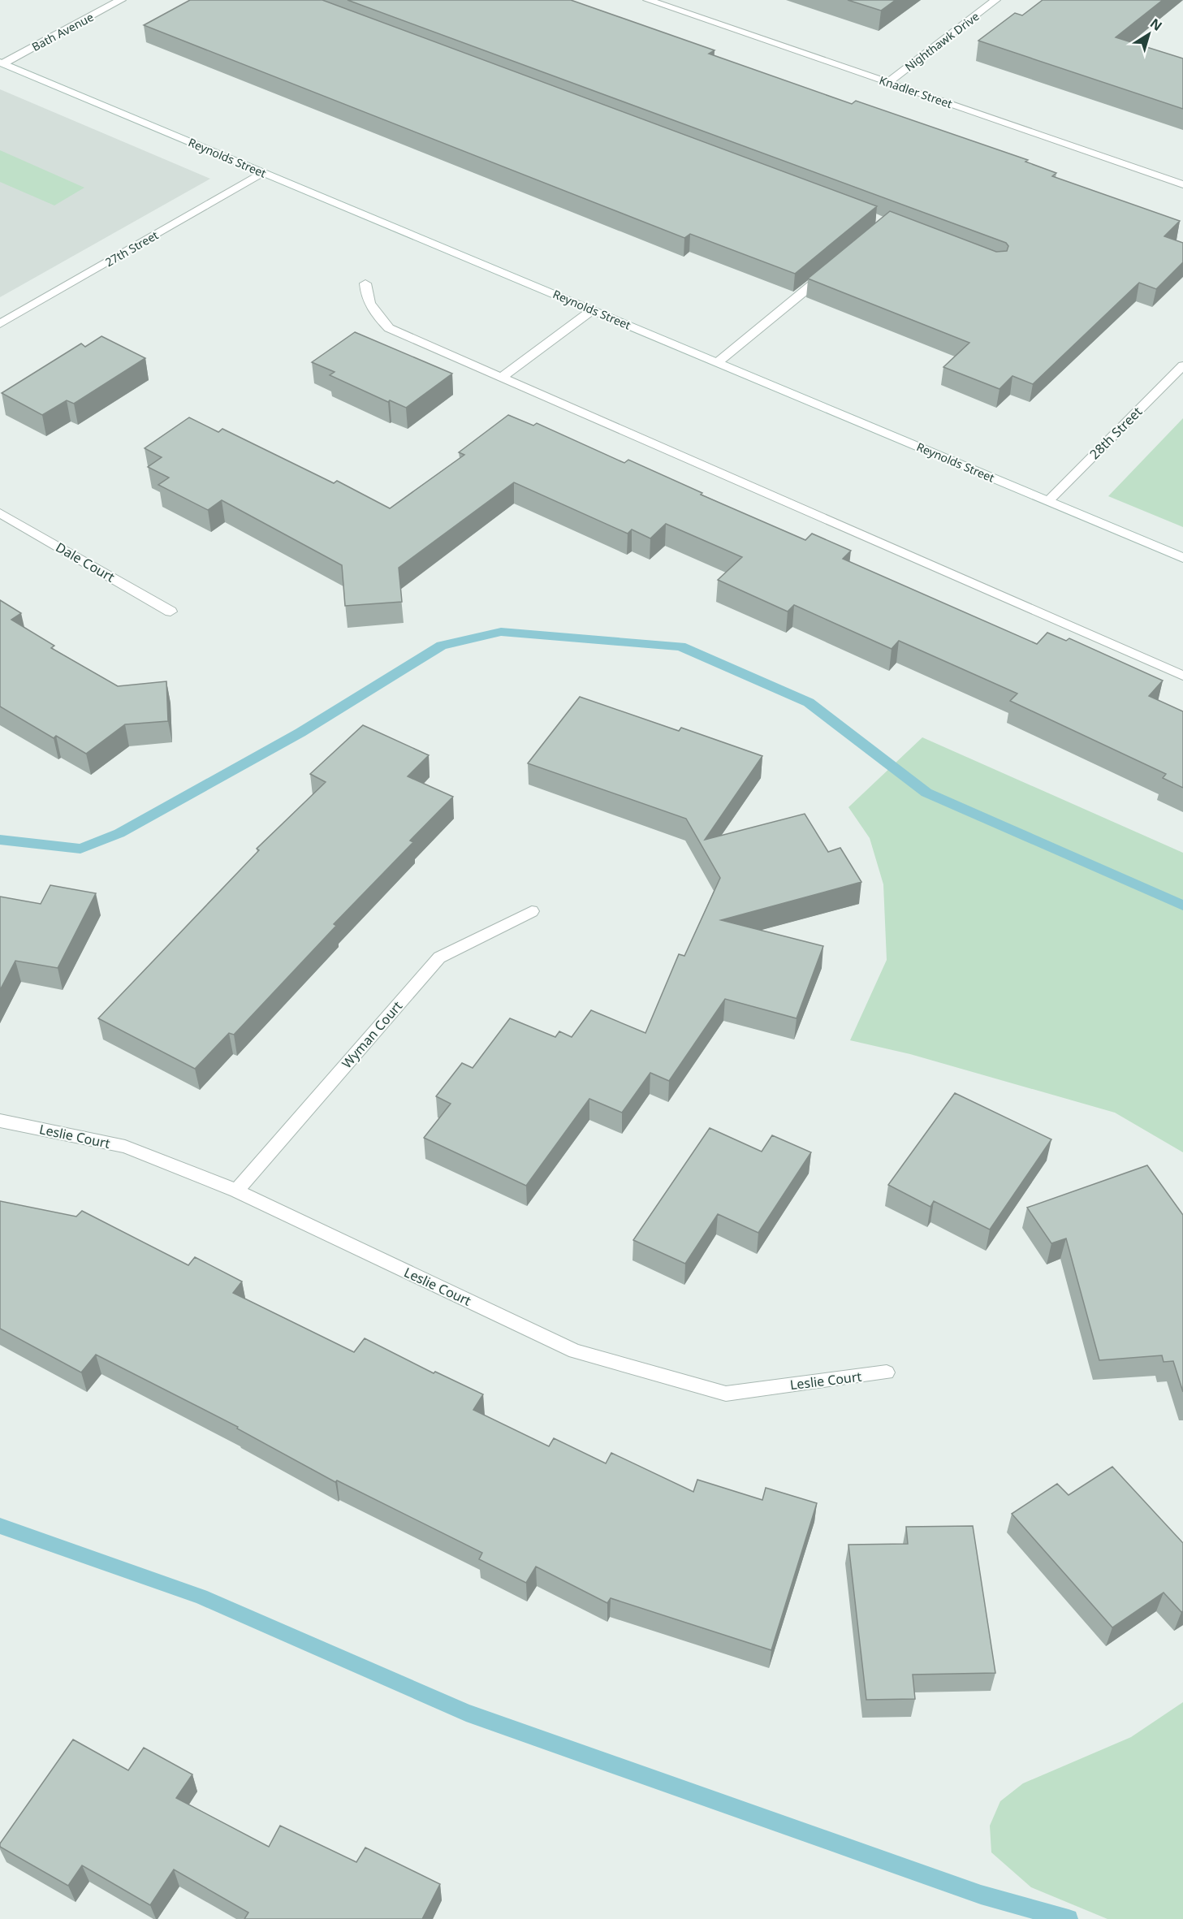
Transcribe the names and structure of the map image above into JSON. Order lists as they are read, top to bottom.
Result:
{
  "streets": {
    "street": [
      "Bath Avenue",
      "Nighthawk Drive",
      "Knadler Street",
      "Reynolds Street",
      "27th Street",
      "28th Street",
      "Dale Court",
      "Wyman Court",
      "Leslie Court"
    ]
  },
  "crossings": [
    ["Bath Avenue", "Reynolds Street"],
    ["Nighthawk Drive", "Knadler Street"],
    ["Reynolds Street", "27th Street"],
    ["Reynolds Street", "28th Street"],
    ["Wyman Court", "Leslie Court"]
  ],
  "north": "top right"
}
